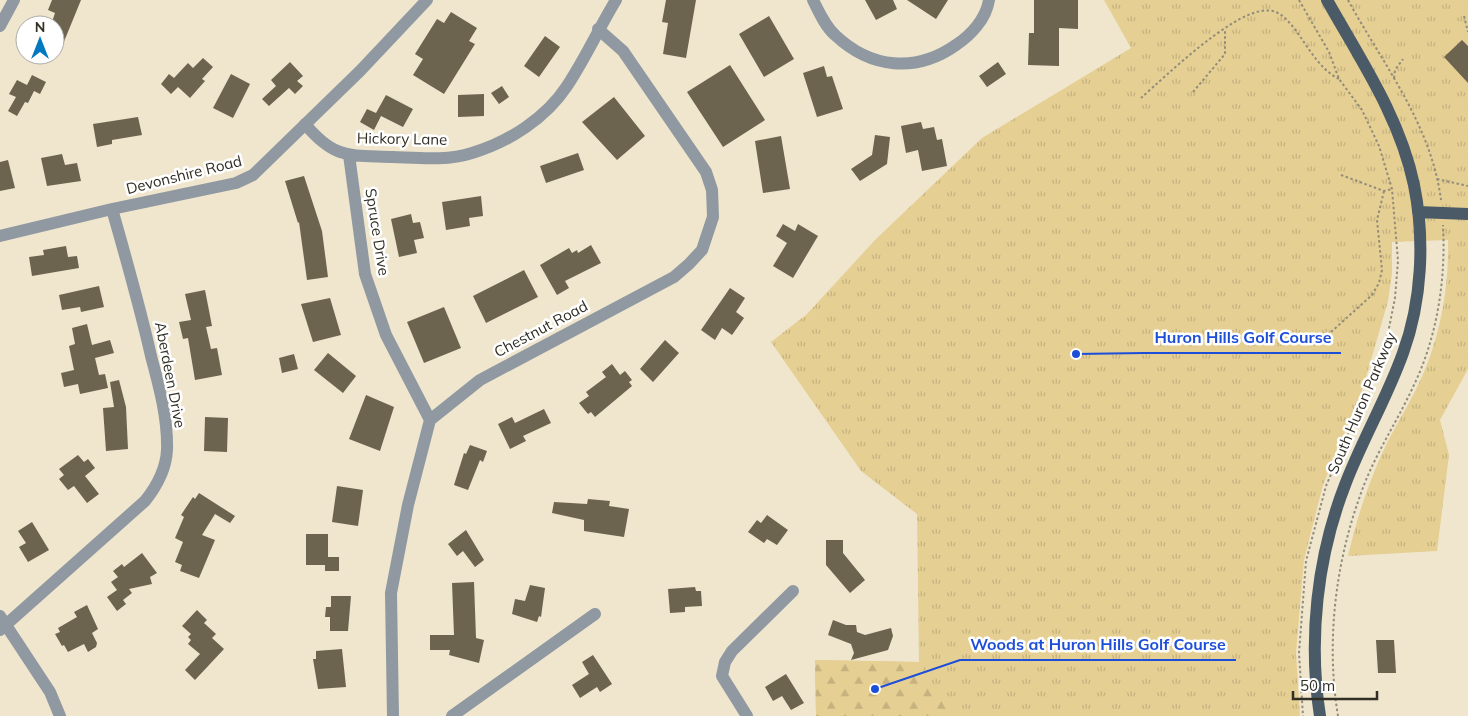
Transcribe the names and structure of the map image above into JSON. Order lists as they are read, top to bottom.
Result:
{
  "streets": {
    "main road": ["South Huron Parkway"],
    "street": [
      "Hickory Lane",
      "Devonshire Road",
      "Spruce Drive",
      "Chestnut Road",
      "Aberdeen Drive"
    ]
  },
  "crossings": [
    ["Hickory Lane", "Devonshire Road"],
    ["Hickory Lane", "Spruce Drive"],
    ["Hickory Lane", "Chestnut Road"],
    ["Devonshire Road", "Aberdeen Drive"],
    ["Spruce Drive", "Chestnut Road"]
  ],
  "places": ["Huron Hills Golf Course", "Woods at Huron Hills Golf Course"],
  "scale_bar": "50 m",
  "north": "top"
}
